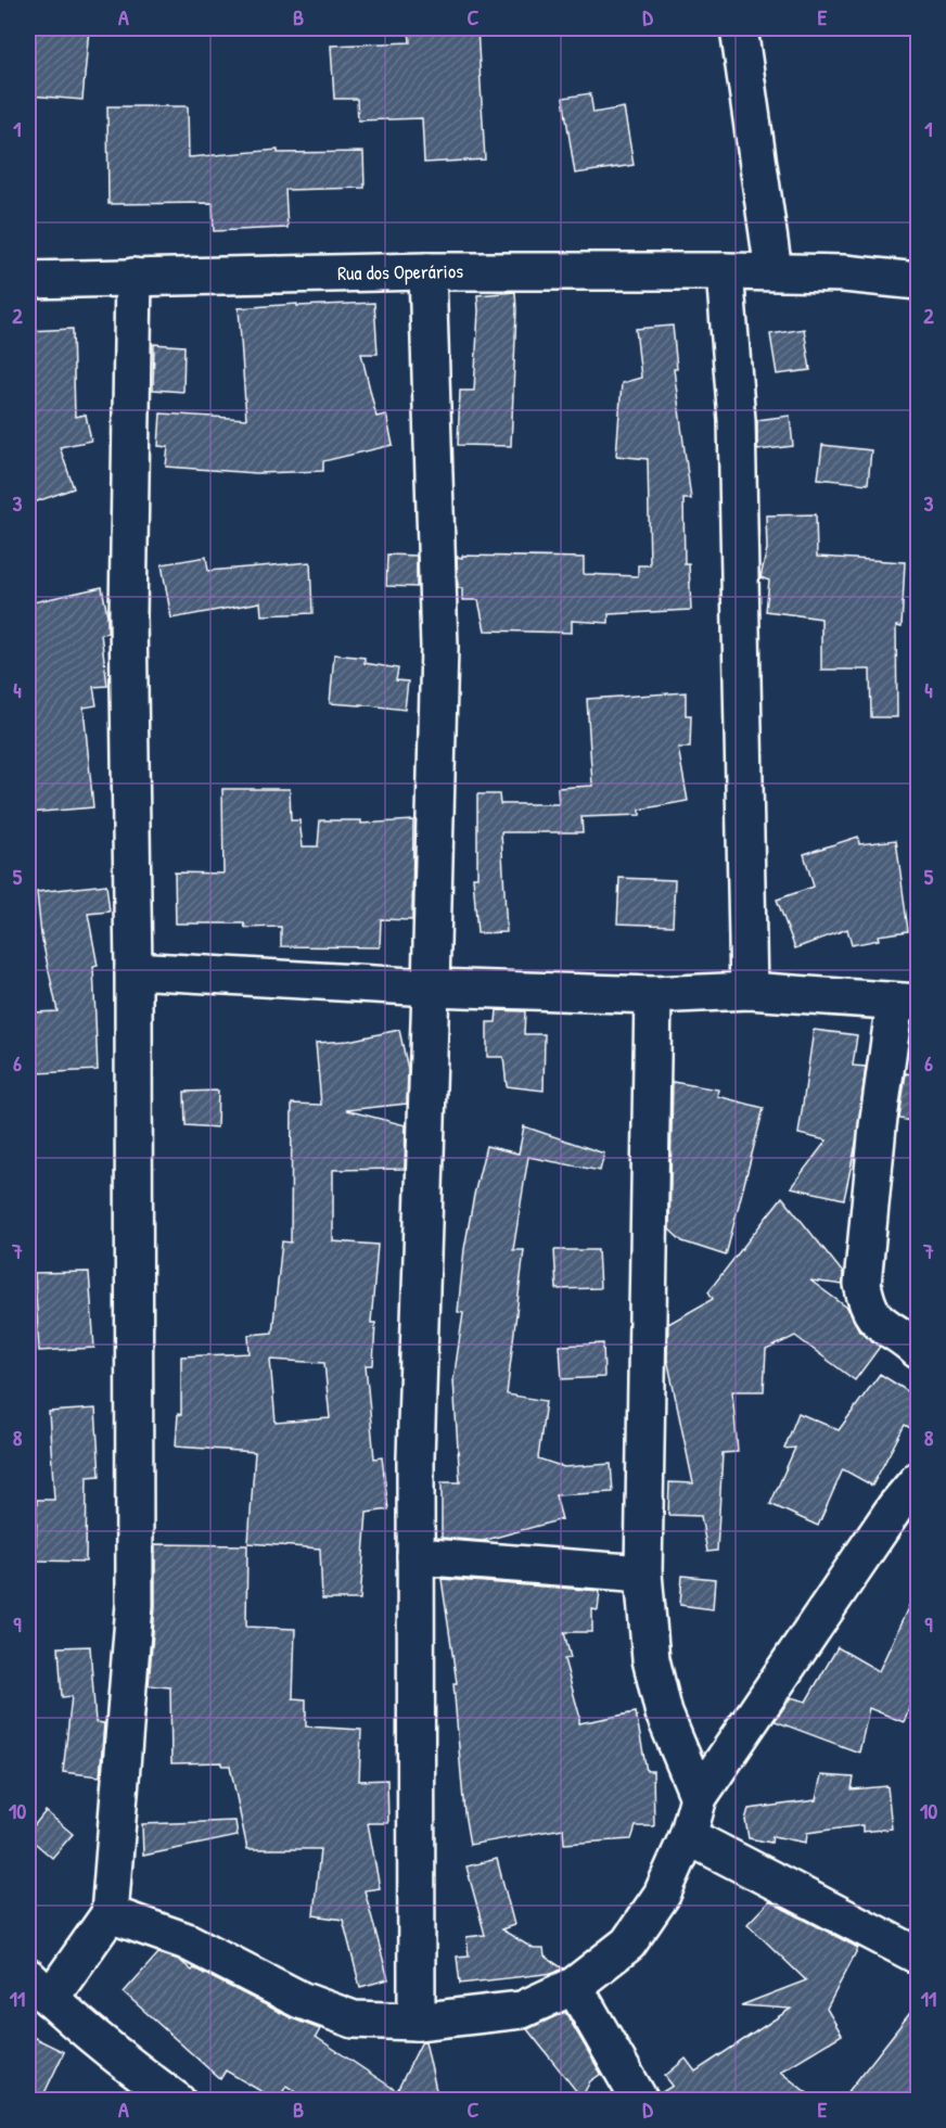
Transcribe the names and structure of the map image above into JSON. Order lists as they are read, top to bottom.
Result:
{
  "streets": {
    "street": ["Rua dos Operários"]
  },
  "grid": {
    "columns": [
      "A",
      "B",
      "C",
      "D",
      "E"
    ],
    "rows": [
      "1",
      "2",
      "3",
      "4",
      "5",
      "6",
      "7",
      "8",
      "9",
      "10",
      "11"
    ]
  }
}
